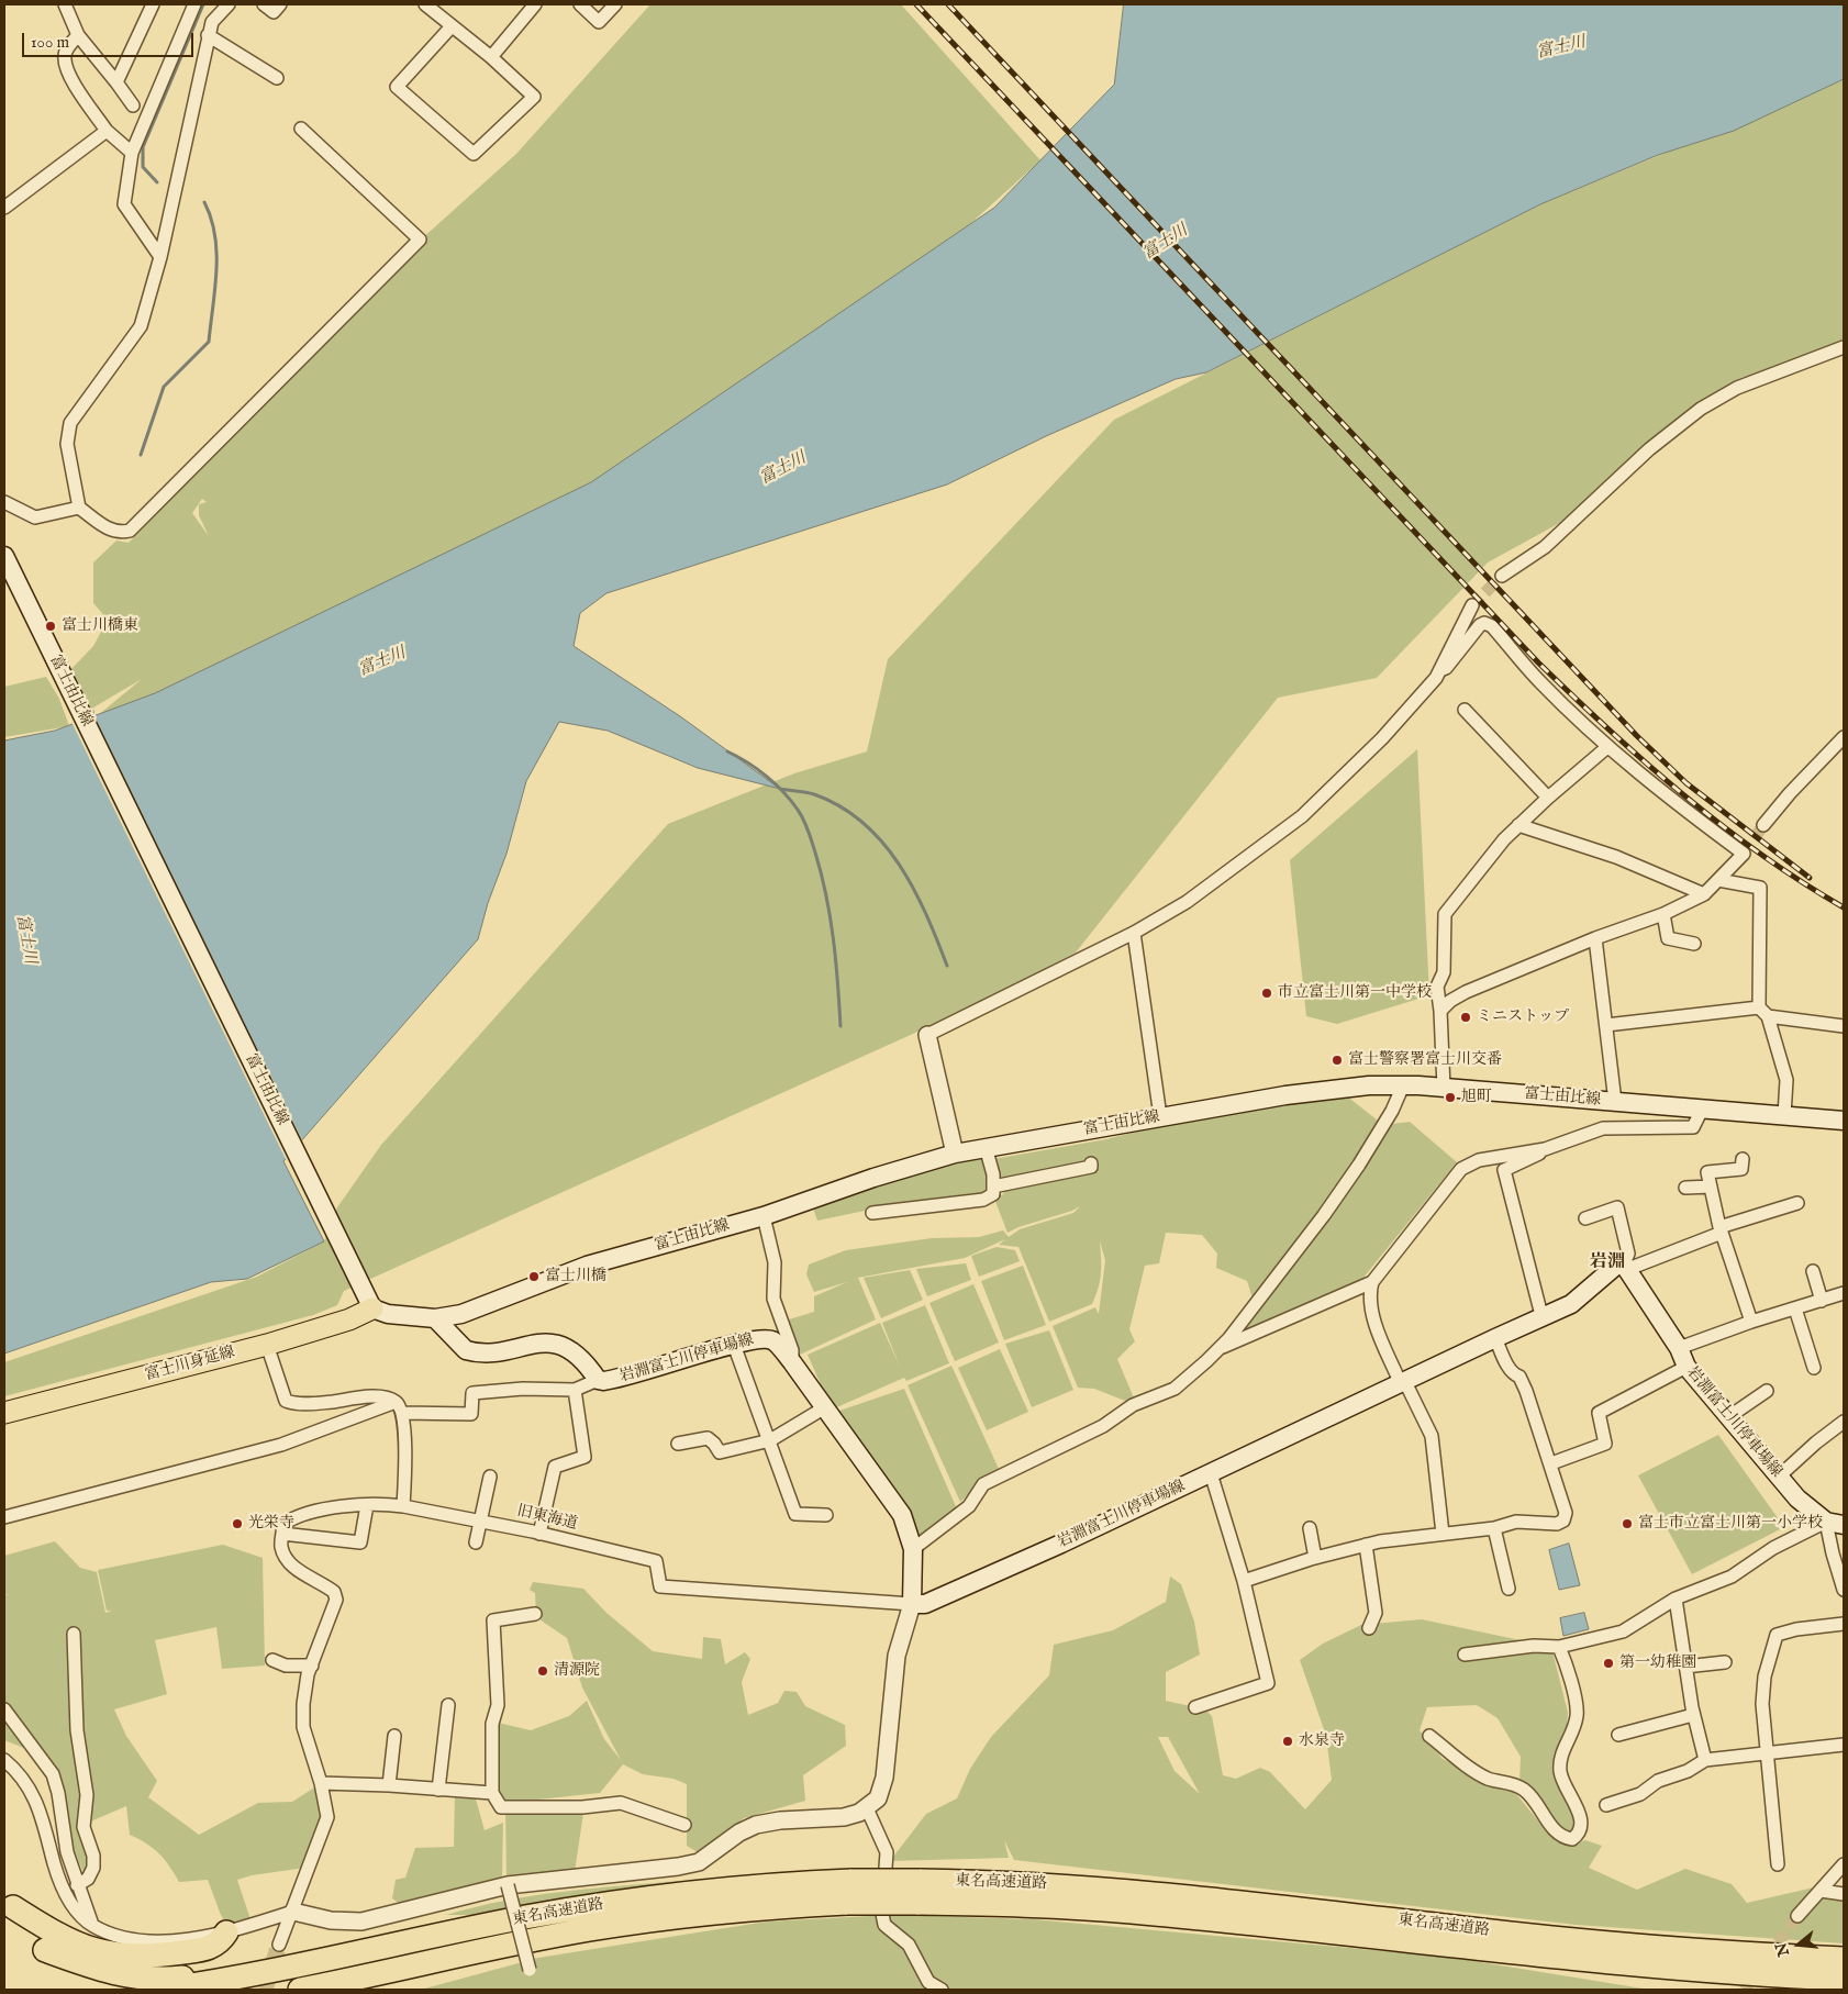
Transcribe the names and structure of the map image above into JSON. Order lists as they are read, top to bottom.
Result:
{
  "streets": {
    "highway": ["東名高速道路"],
    "main road": ["富士由比線", "岩淵富士川停車場線", "富士川身延線"],
    "street": ["旧東海道"]
  },
  "crossings": [
    ["富士由比線", "岩淵富士川停車場線"],
    ["富士由比線", "富士川身延線"],
    ["岩淵富士川停車場線", "旧東海道"]
  ],
  "districts": ["岩淵"],
  "water": ["富士川"],
  "places": [
    "富士川橋東",
    "市立富士川第一中学校",
    "ミニストップ",
    "富士警察署富士川交番",
    "旭町",
    "富士川橋",
    "光栄寺",
    "富士市立富士川第一小学校",
    "第一幼稚園",
    "清源院",
    "水泉寺"
  ],
  "scale_bar": "100 m",
  "north": "left"
}
